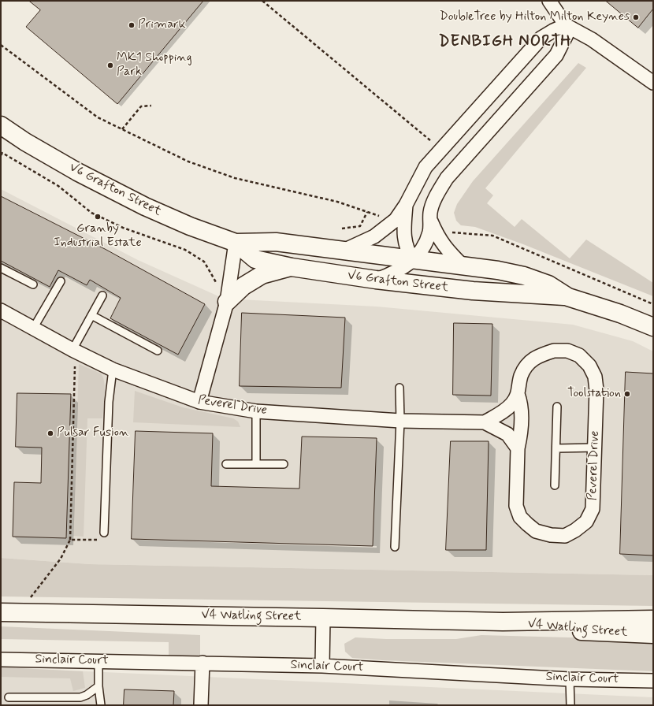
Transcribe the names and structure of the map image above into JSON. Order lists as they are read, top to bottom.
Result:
{
  "streets": {
    "street": [
      "V6 Grafton Street",
      "Peverel Drive",
      "V4 Watling Street",
      "Sinclair Court"
    ]
  },
  "districts": ["DENBIGH NORTH"],
  "places": [
    "DoubleTree by Hilton Milton Keynes",
    "Primark",
    "MK1 Shopping Park",
    "Granby Industrial Estate",
    "Toolstation",
    "Pulsar Fusion"
  ]
}
